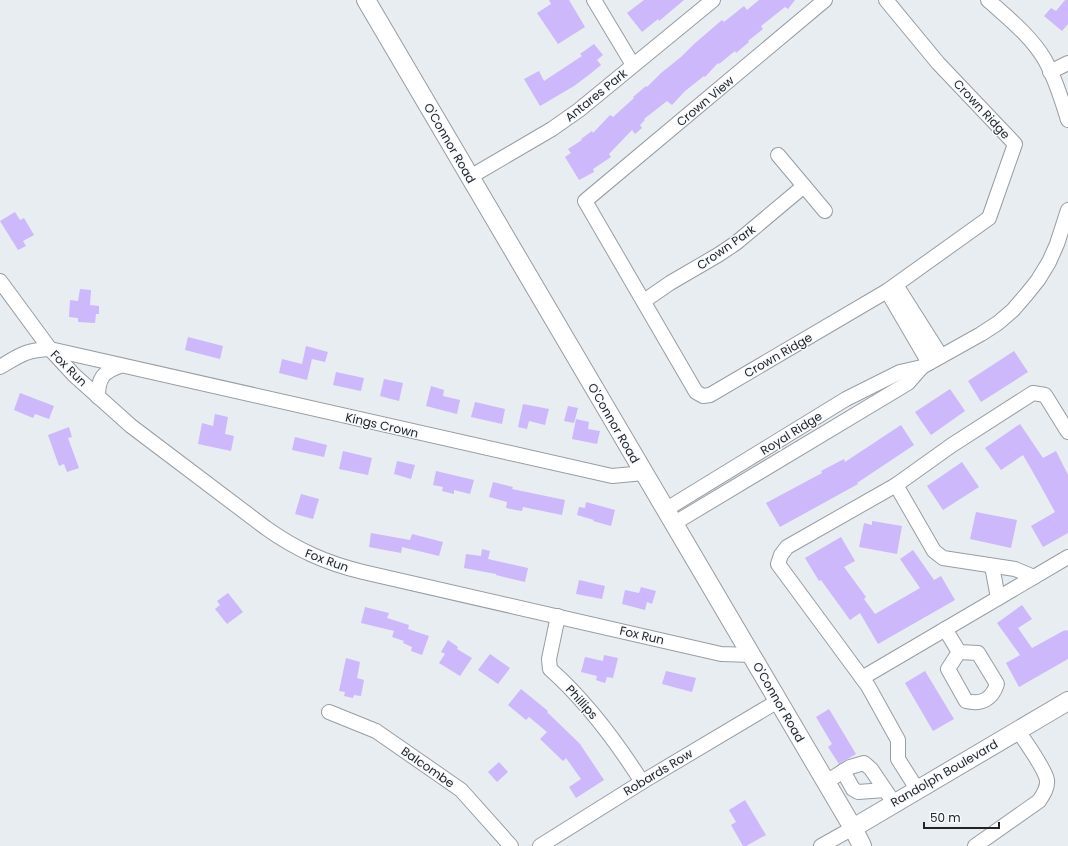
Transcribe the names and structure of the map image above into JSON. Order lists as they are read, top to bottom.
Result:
{
  "streets": {
    "main road": ["O'Connor Road", "Randolph Boulevard"],
    "street": [
      "Antares Park",
      "Crown View",
      "Crown Ridge",
      "Crown Park",
      "Fox Run",
      "Kings Crown",
      "Royal Ridge",
      "Phillips",
      "Balcombe",
      "Robards Row"
    ]
  },
  "crossings": [
    ["Antares Park", "O'Connor Road"],
    ["Crown View", "Crown Ridge"],
    ["Crown View", "Crown Park"],
    ["Crown Ridge", "Crown Park"],
    ["O'Connor Road", "Fox Run"],
    ["O'Connor Road", "Kings Crown"],
    ["O'Connor Road", "Royal Ridge"],
    ["O'Connor Road", "Robards Row"],
    ["O'Connor Road", "Randolph Boulevard"],
    ["Fox Run", "Kings Crown"],
    ["Fox Run", "Phillips"],
    ["Phillips", "Robards Row"]
  ],
  "scale_bar": "50 m"
}
